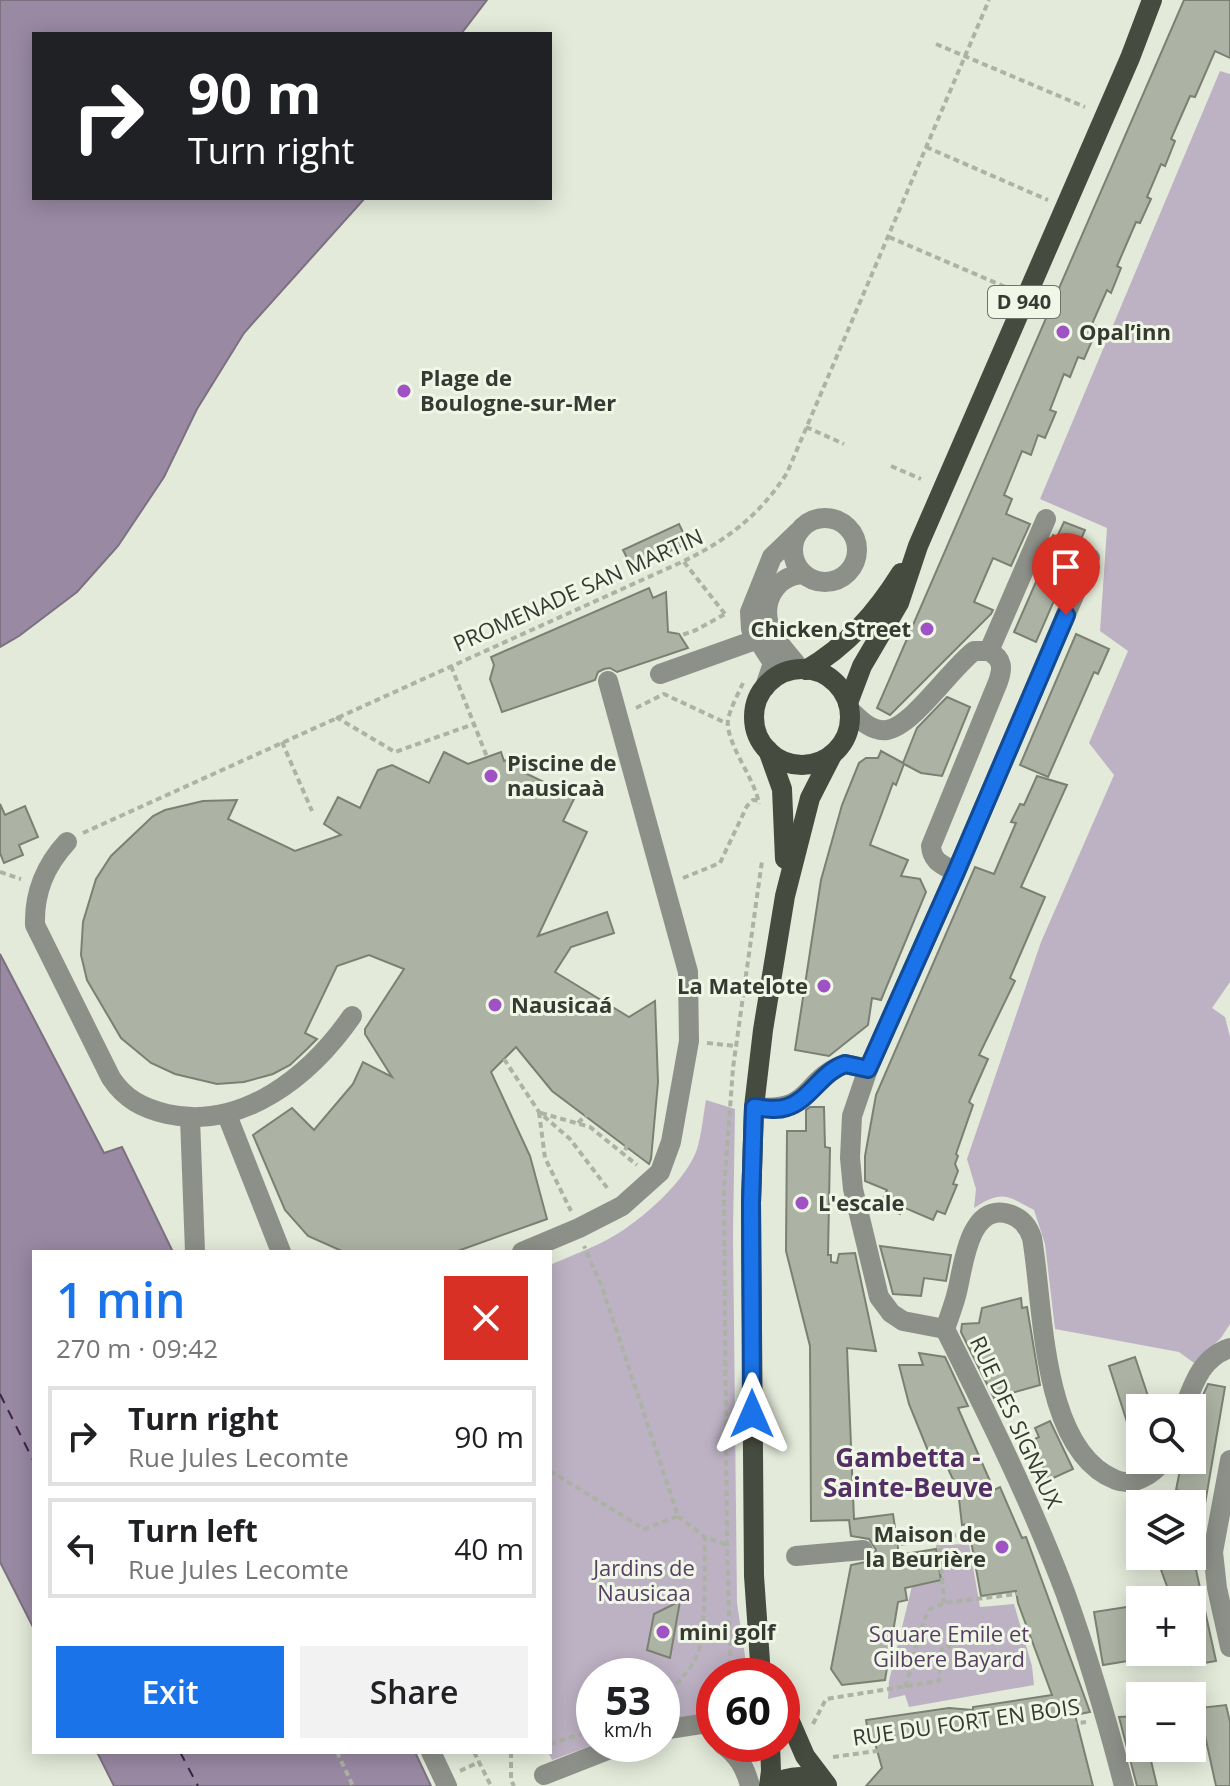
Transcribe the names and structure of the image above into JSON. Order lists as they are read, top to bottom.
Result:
{
  "streets": {
    "main road": ["D 940"],
    "street": ["RUE DES SIGNAUX"],
    "path": ["PROMENADE SAN MARTIN", "RUE DU FORT EN BOIS"]
  },
  "crossings": [
    ["RUE DES SIGNAUX", "RUE DU FORT EN BOIS"]
  ],
  "districts": ["Gambetta - Sainte-Beuve"],
  "parks": ["Jardins de Nausicaa", "Square Emile et Gilbere Bayard"],
  "places": [
    "Opal’inn",
    "Plage de Boulogne-sur-Mer",
    "Chicken Street",
    "Piscine de nausicaà",
    "La Matelote",
    "Nausicaá",
    "L'escale",
    "Maison de la Beurière",
    "mini golf"
  ],
  "page": {
    "turn": ["90 m", "Turn right"],
    "heading": ["1 min", "270 m · 09:42"],
    "list": [
      {
        "name": "Turn right",
        "note": "Rue Jules Lecomte",
        "value": "90 m"
      },
      {
        "name": "Turn left",
        "note": "Rue Jules Lecomte",
        "value": "40 m"
      }
    ],
    "map_buttons": ["+", "−"],
    "buttons": ["Exit", "Share"],
    "speed": "53 km/h",
    "limit": "60"
  }
}
